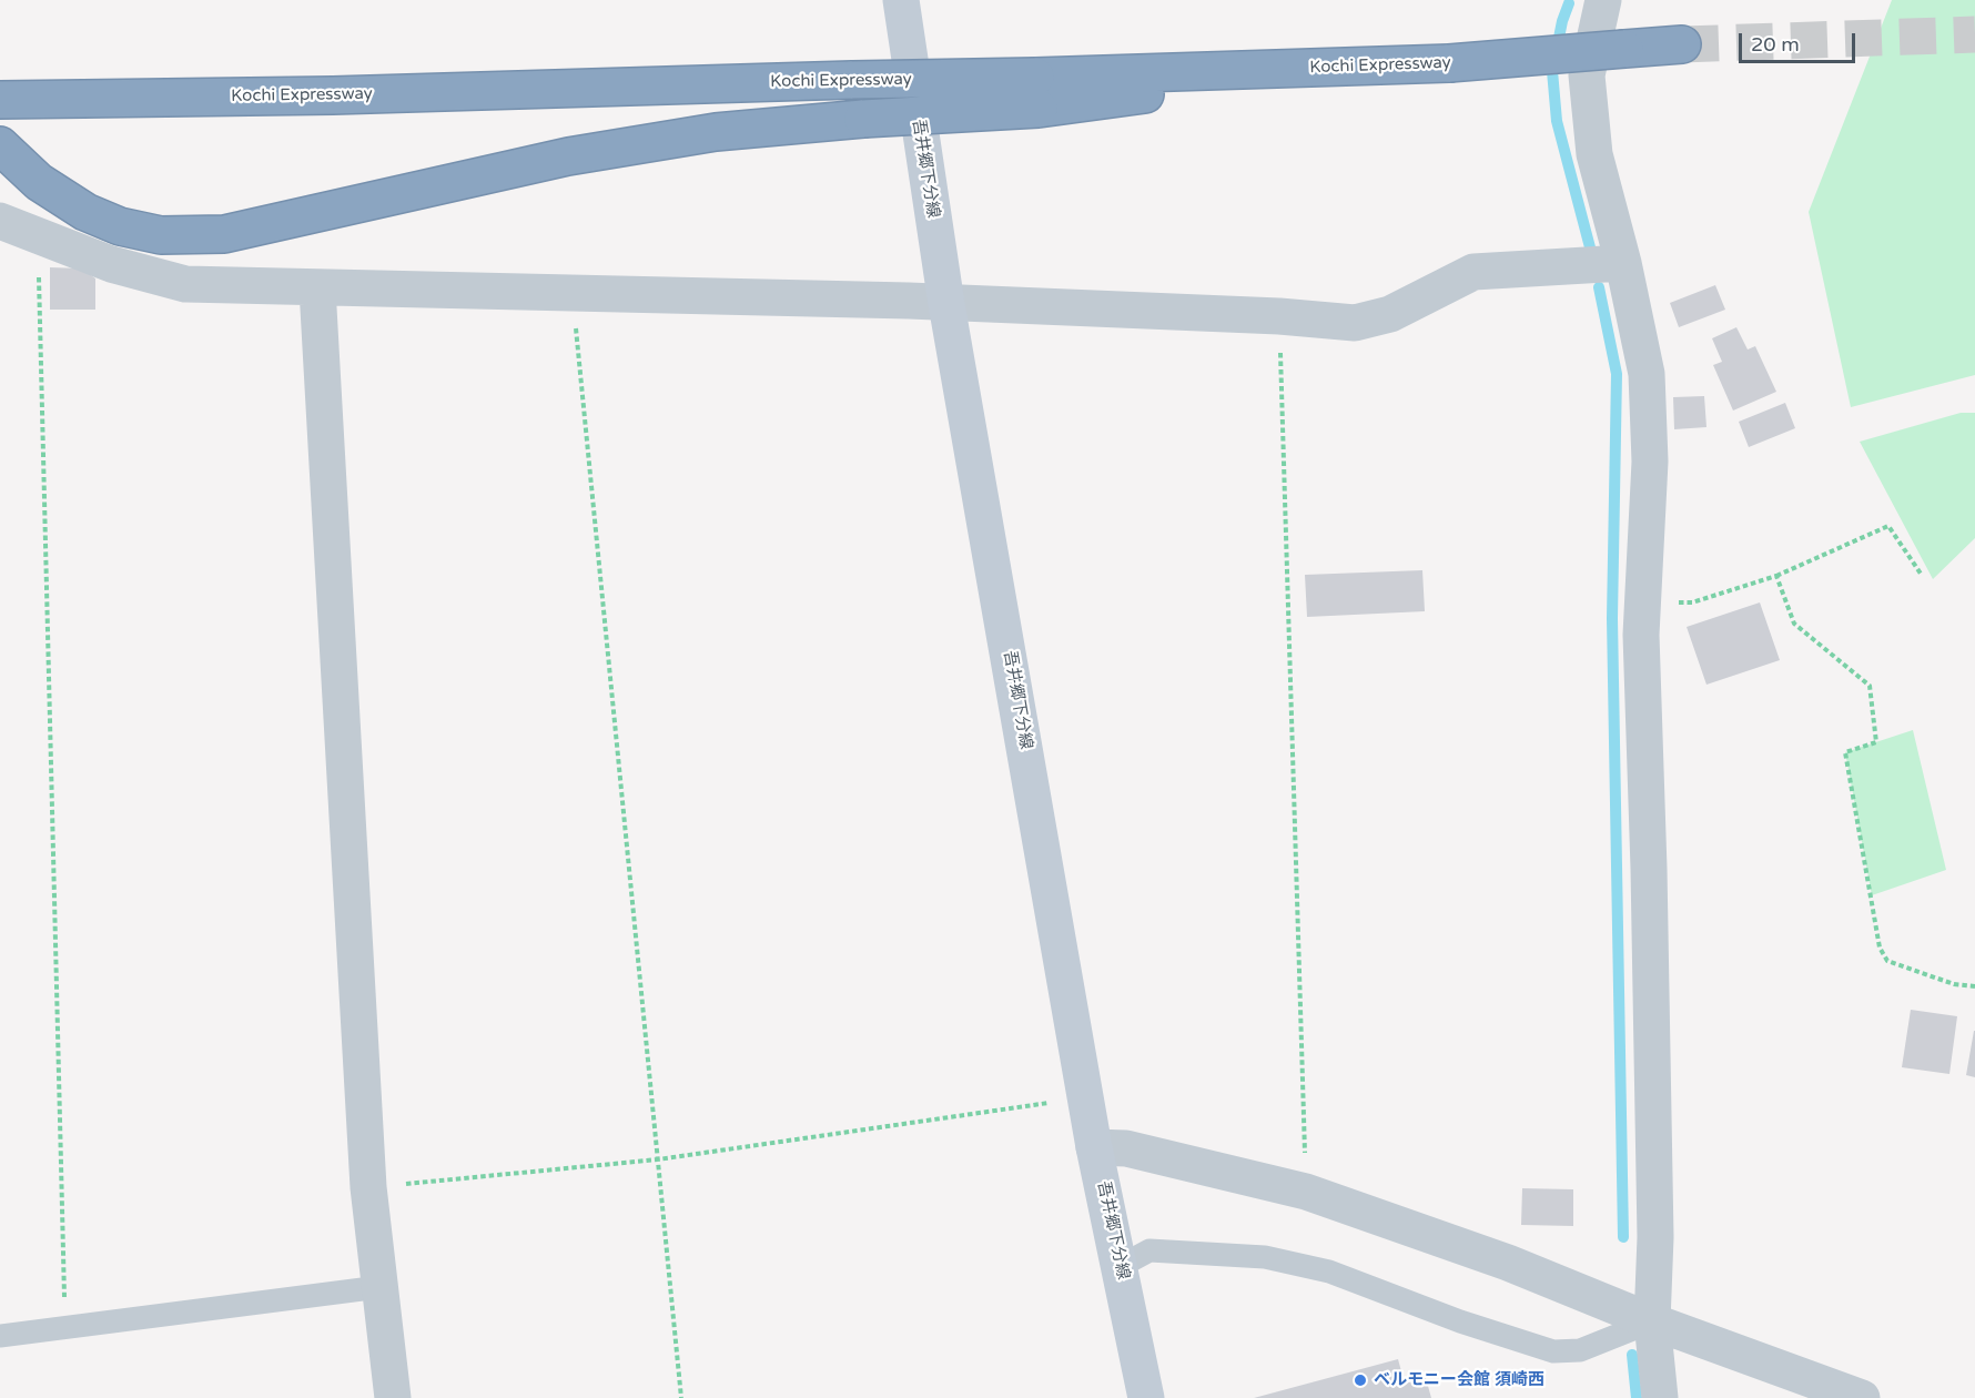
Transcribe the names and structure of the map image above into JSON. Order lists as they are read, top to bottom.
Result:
{
  "streets": {
    "highway": ["Kochi Expressway"],
    "main road": ["吾井郷下分線"]
  },
  "places": ["ベルモニー会館 須崎西"],
  "scale_bar": "20 m"
}
